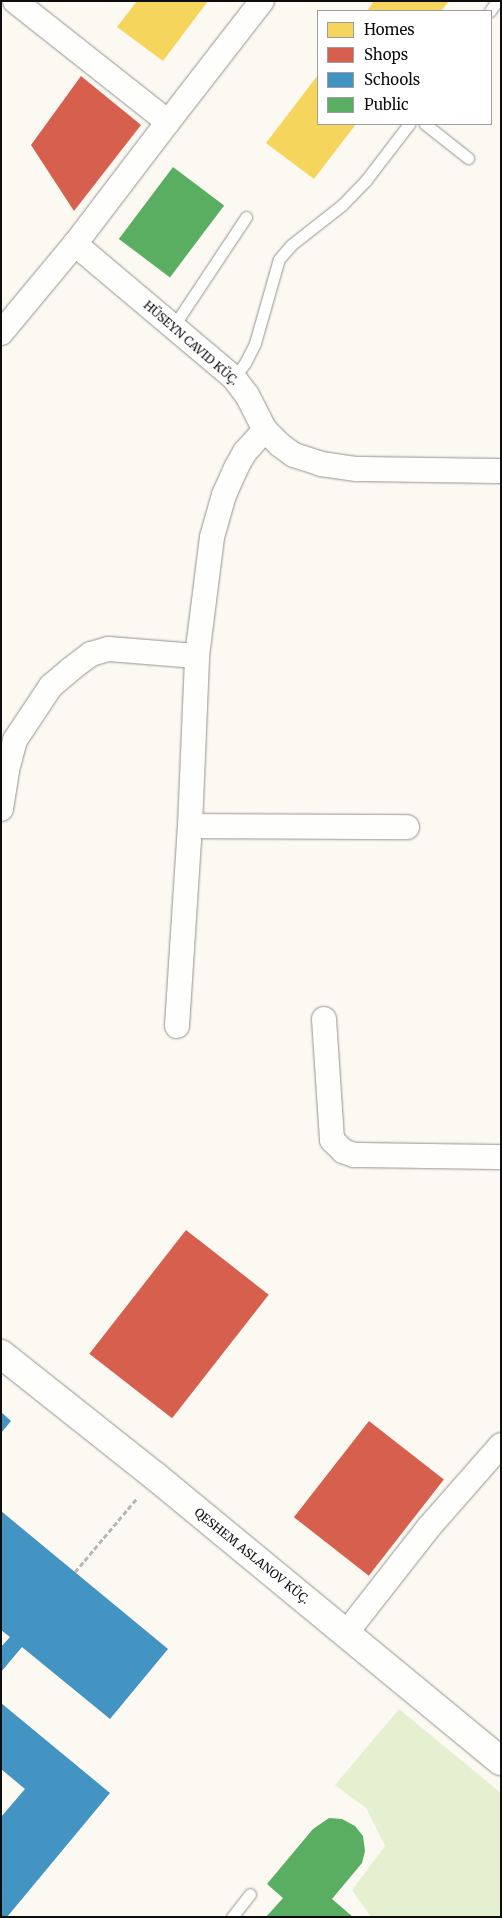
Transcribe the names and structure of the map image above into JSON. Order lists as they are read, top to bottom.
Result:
{
  "streets": {
    "street": ["HÜSEYN CAVID KÜÇ.", "QESHEM ASLANOV KÜÇ."]
  },
  "legend": [
    "Homes",
    "Shops",
    "Schools",
    "Public"
  ]
}
